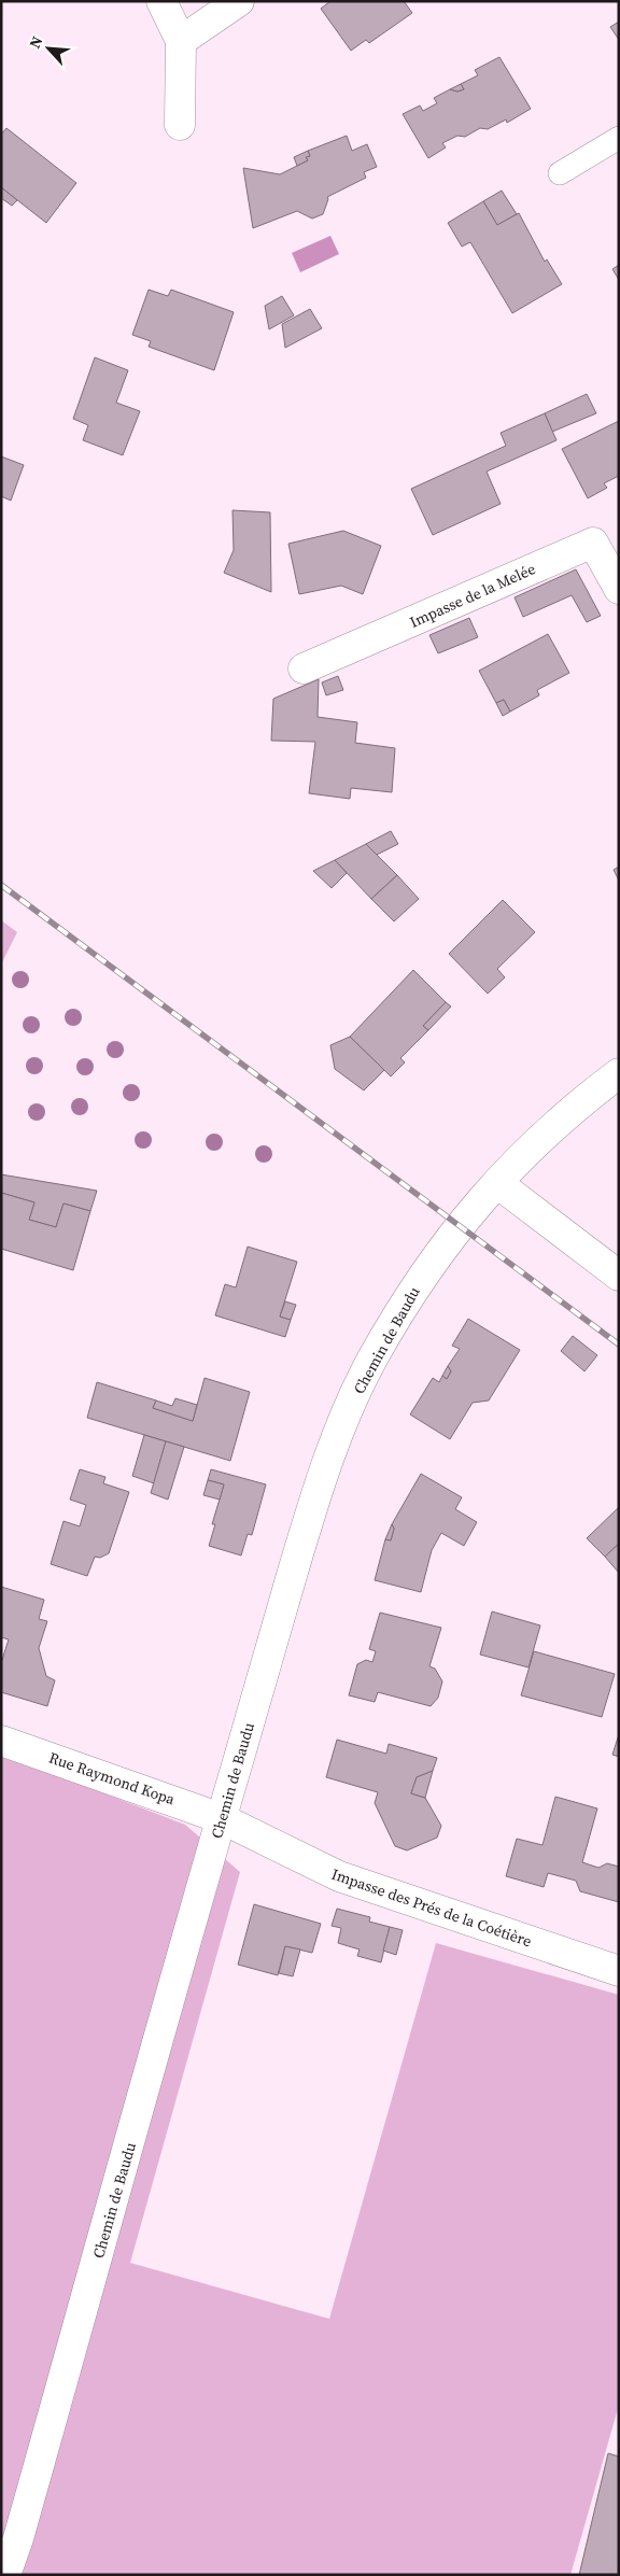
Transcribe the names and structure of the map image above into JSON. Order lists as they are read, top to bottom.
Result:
{
  "streets": {
    "street": [
      "Impasse de la Melée",
      "Chemin de Baudu",
      "Rue Raymond Kopa",
      "Impasse des Prés de la Coétière"
    ]
  },
  "crossings": [
    ["Chemin de Baudu", "Rue Raymond Kopa"],
    ["Chemin de Baudu", "Impasse des Prés de la Coétière"],
    ["Rue Raymond Kopa", "Impasse des Prés de la Coétière"]
  ],
  "north": "top left"
}
